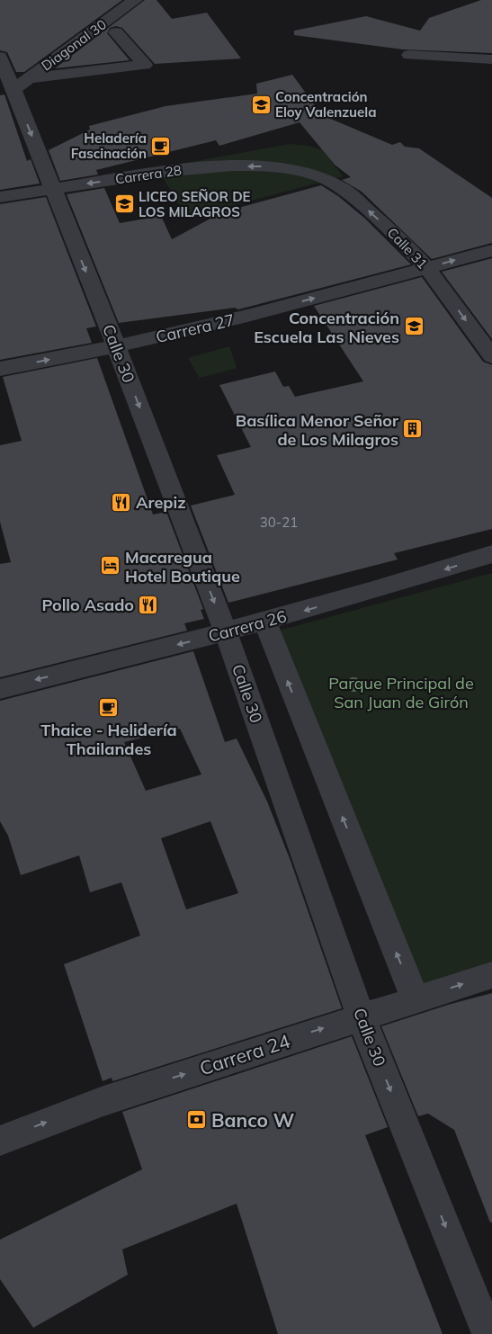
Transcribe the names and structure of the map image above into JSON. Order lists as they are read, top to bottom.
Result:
{
  "streets": {
    "street": [
      "Diagonal 30",
      "Carrera 28",
      "Calle 31",
      "Carrera 27",
      "Calle 30",
      "Carrera 26",
      "Carrera 24"
    ]
  },
  "crossings": [
    ["Diagonal 30", "Calle 30"],
    ["Carrera 28", "Calle 31"],
    ["Carrera 28", "Calle 30"],
    ["Calle 31", "Carrera 27"],
    ["Carrera 27", "Calle 30"],
    ["Calle 30", "Carrera 26"],
    ["Calle 30", "Carrera 24"]
  ],
  "one_way": [
    "Carrera 28",
    "Carrera 27",
    "Calle 30",
    "Carrera 26",
    "Carrera 24"
  ],
  "parks": ["Parque Principal de San Juan de Girón"],
  "places": {
    "school or university": ["Concentración Eloy Valenzuela", "LICEO SEÑOR DE LOS MILAGROS", "Concentración Escuela Las Nieves"],
    "cafe": ["Heladería Fascinación", "Thaice - Helidería Thailandes"],
    "building": ["Basílica Menor Señor de Los Milagros"],
    "restaurant": ["Arepiz", "Pollo Asado"],
    "hotel": ["Macaregua Hotel Boutique"],
    "bank": ["Banco W"]
  },
  "house_numbers": ["30-21"]
}
